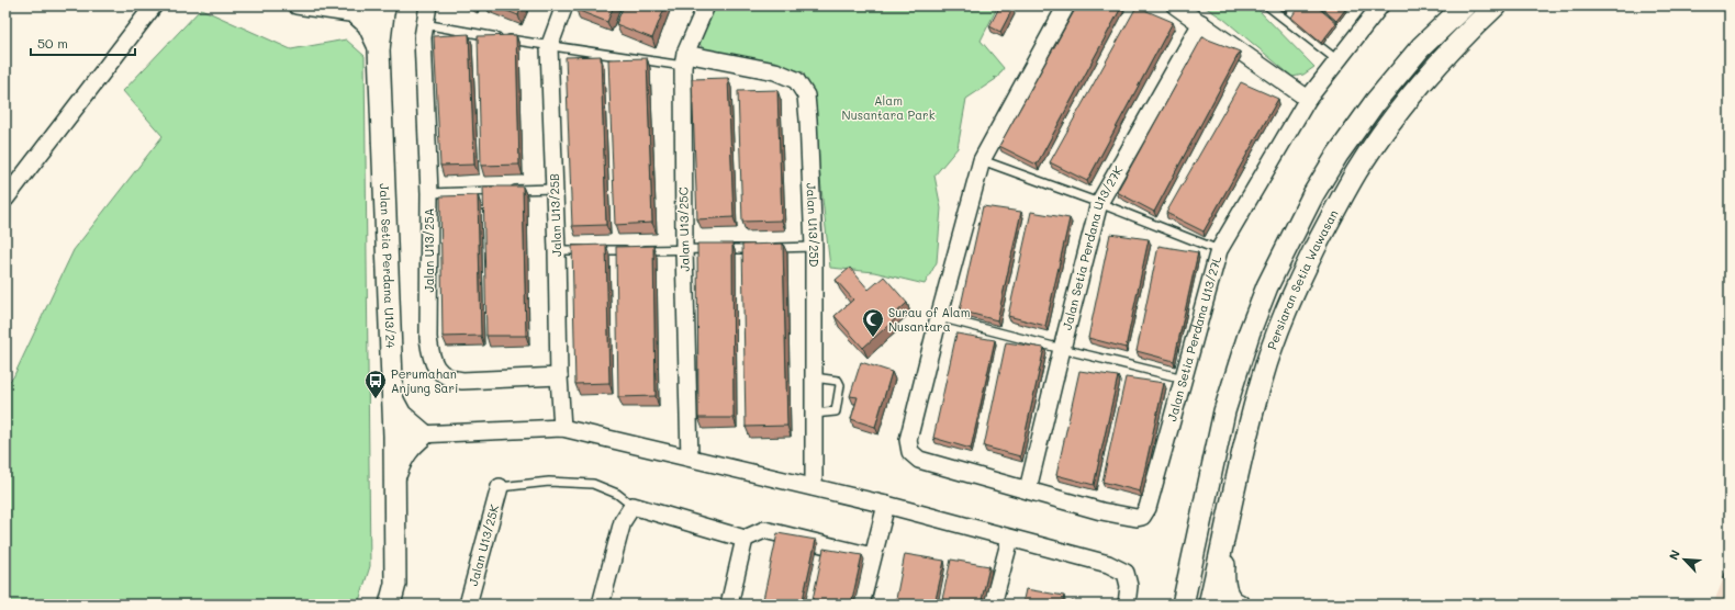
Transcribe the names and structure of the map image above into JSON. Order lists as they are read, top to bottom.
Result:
{
  "streets": {
    "street": [
      "Jalan U13/25B",
      "Jalan U13/25D",
      "Jalan U13/25C",
      "Jalan Setia Perdana U13/27K",
      "Jalan U13/25A",
      "Jalan Setia Perdana U13/24",
      "Persiaran Setia Wawasan",
      "Jalan Setia Perdana U13/27L",
      "Jalan U13/25K"
    ]
  },
  "crossings": [
    ["Jalan U13/25B", "Jalan U13/25A"],
    ["Jalan U13/25D", "Jalan U13/25C"],
    ["Jalan Setia Perdana U13/27K", "Jalan Setia Perdana U13/27L"]
  ],
  "parks": ["Alam Nusantara Park"],
  "places": {
    "mosque": ["Surau of Alam Nusantara"],
    "bus stop": ["Perumahan Anjung Sari"]
  },
  "scale_bar": "50 m",
  "north": "top left"
}
